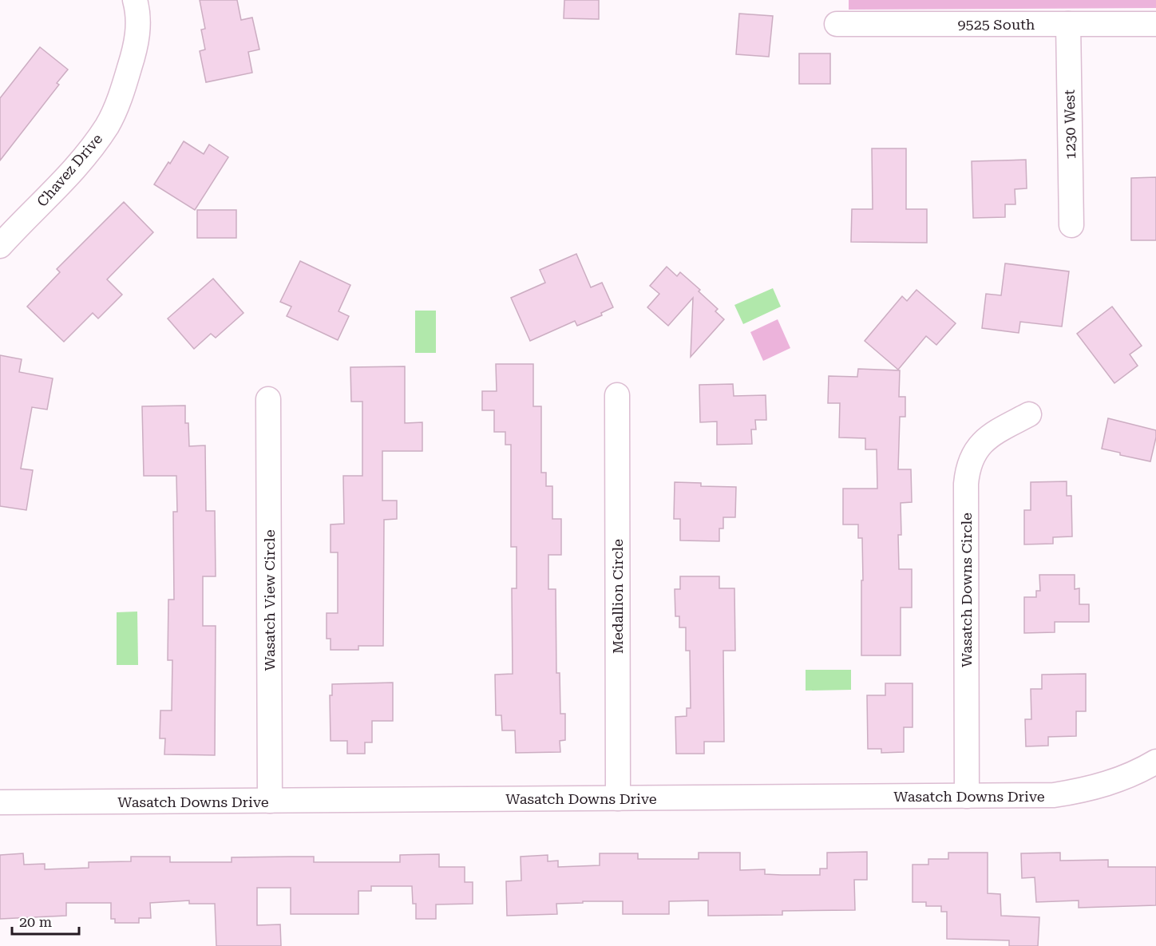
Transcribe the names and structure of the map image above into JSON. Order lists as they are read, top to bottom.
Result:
{
  "streets": {
    "street": [
      "9525 South",
      "1230 West",
      "Chavez Drive",
      "Wasatch Downs Circle",
      "Medallion Circle",
      "Wasatch View Circle",
      "Wasatch Downs Drive"
    ]
  },
  "crossings": [
    ["9525 South", "1230 West"],
    ["Wasatch Downs Circle", "Wasatch Downs Drive"],
    ["Medallion Circle", "Wasatch Downs Drive"],
    ["Wasatch View Circle", "Wasatch Downs Drive"]
  ],
  "scale_bar": "20 m"
}
